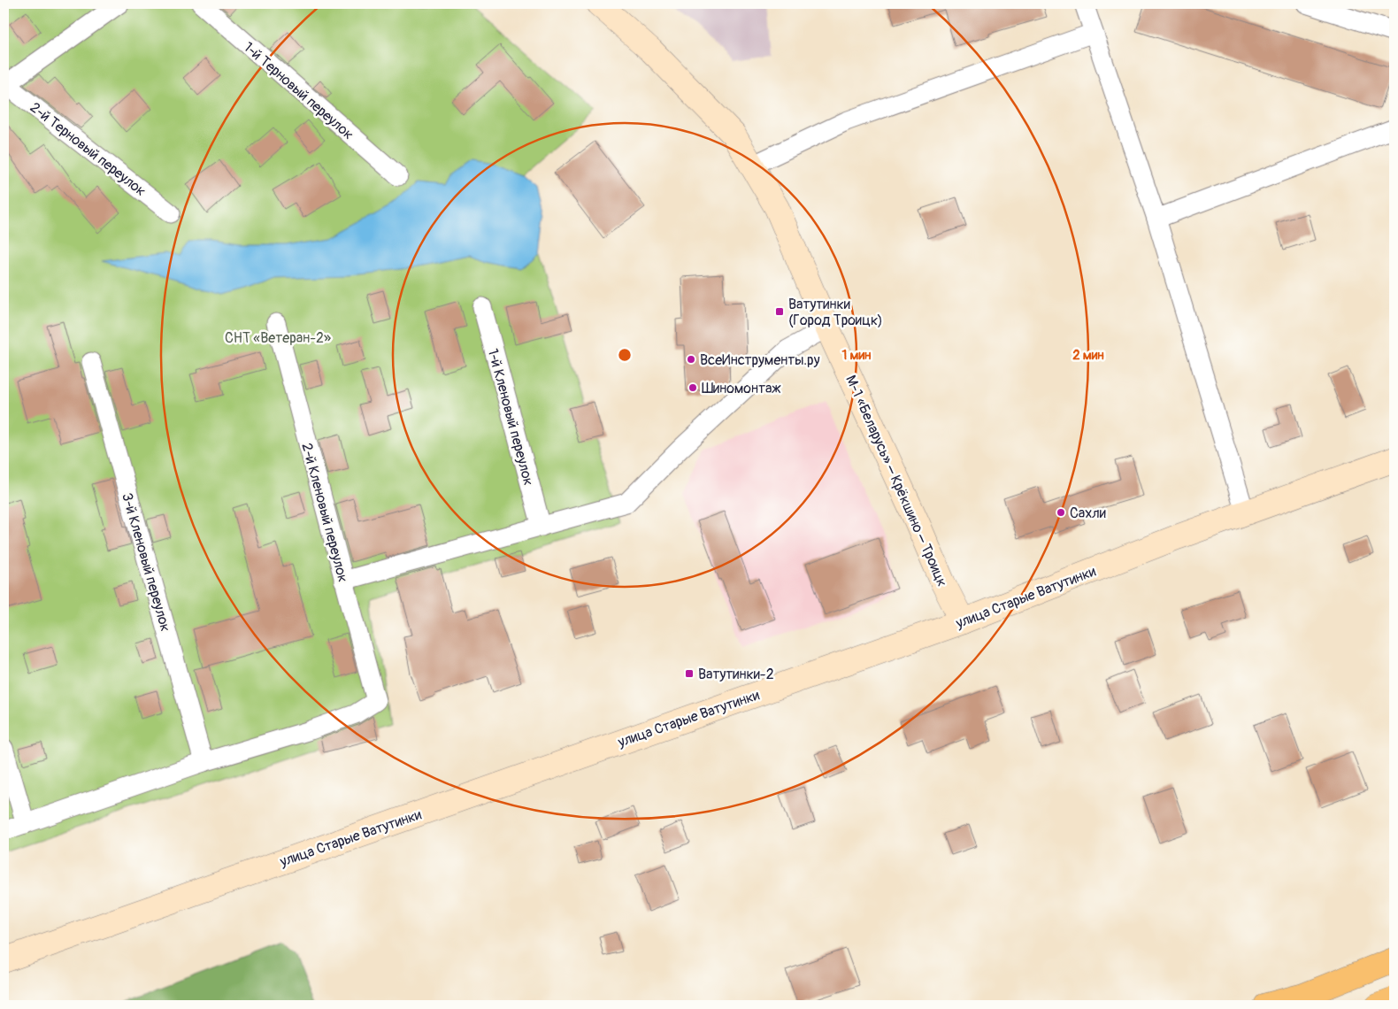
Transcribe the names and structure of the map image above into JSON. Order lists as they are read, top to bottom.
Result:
{
  "streets": {
    "main road": ["М-1 «Беларусь» – Крёкшино – Троицк", "улица Старые Ватутинки"],
    "street": [
      "1-й Терновый переулок",
      "2-й Терновый переулок",
      "1-й Кленовый переулок",
      "2-й Кленовый переулок",
      "3-й Кленовый переулок"
    ]
  },
  "crossings": [
    ["М-1 «Беларусь» – Крёкшино – Троицк", "улица Старые Ватутинки"],
    ["2-й Кленовый переулок", "3-й Кленовый переулок"]
  ],
  "parks": ["СНТ «Ветеран-2»"],
  "places": {
    "transit": ["Ватутинки (Город Троицк)", "Ватутинки-2"],
    "other": ["ВсеИнструменты.ру", "Шиномонтаж", "Сахли"]
  },
  "rings": ["1 мин", "2 мин"]
}
